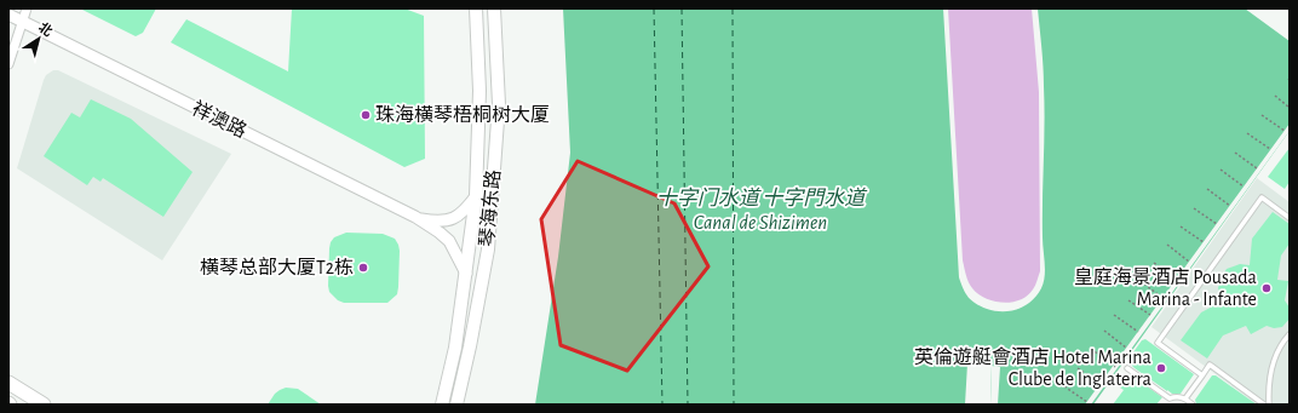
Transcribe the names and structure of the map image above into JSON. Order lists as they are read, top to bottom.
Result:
{
  "streets": {
    "main road": ["琴海东路"],
    "street": ["祥澳路"]
  },
  "crossings": [
    ["祥澳路", "琴海东路"]
  ],
  "water": ["十字门水道 十字門水道 Canal de Shizimen"],
  "places": [
    "珠海横琴梧桐树大厦",
    "横琴总部大厦T2栋",
    "皇庭海景酒店 Pousada Marina - Infante",
    "英倫遊艇會酒店 Hotel Marina Clube de Inglaterra"
  ],
  "north": "top right"
}
